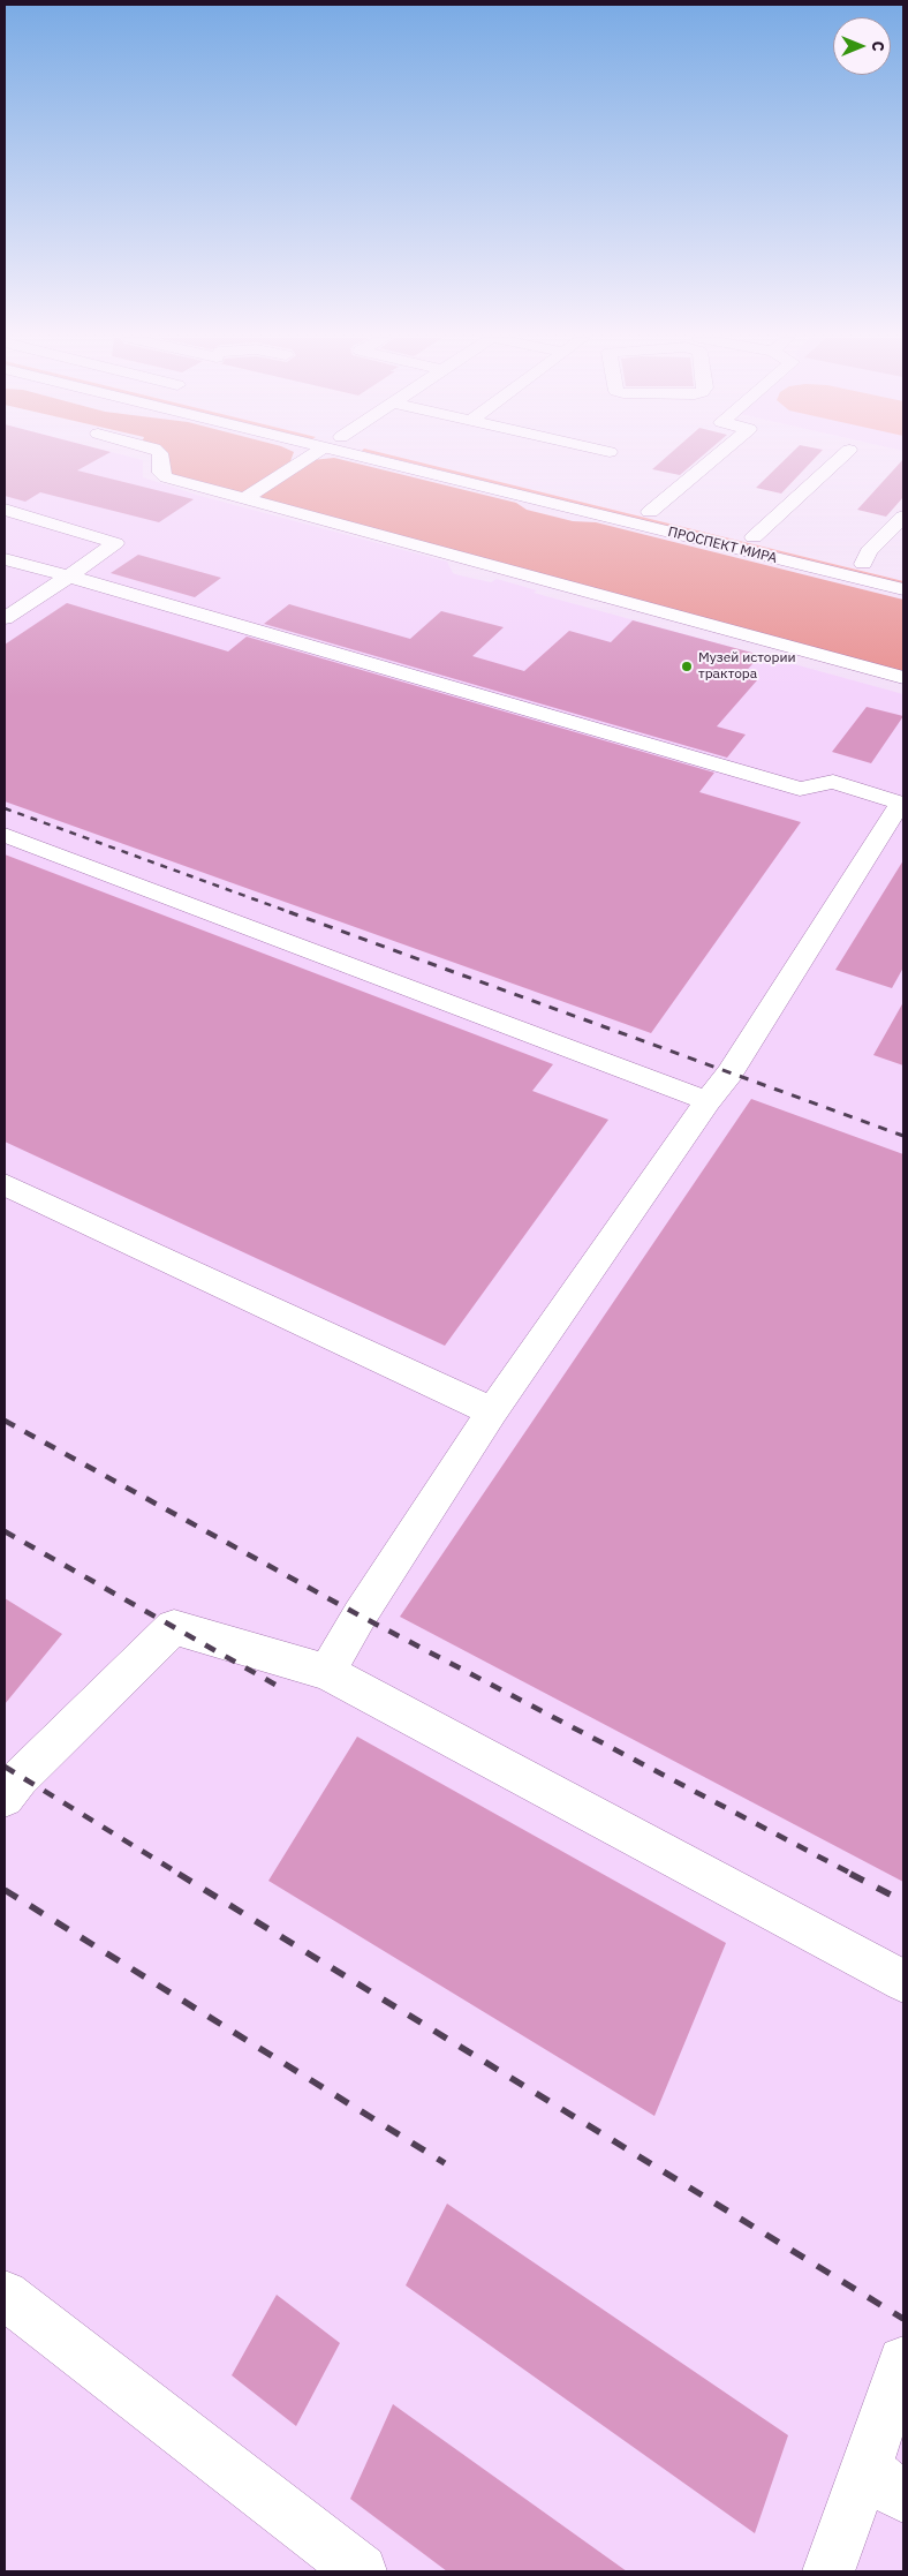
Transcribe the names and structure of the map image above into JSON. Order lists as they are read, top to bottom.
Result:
{
  "streets": {
    "main road": ["ПРОСПЕКТ МИРА"]
  },
  "places": ["Музей истории трактора"],
  "north": "right"
}
